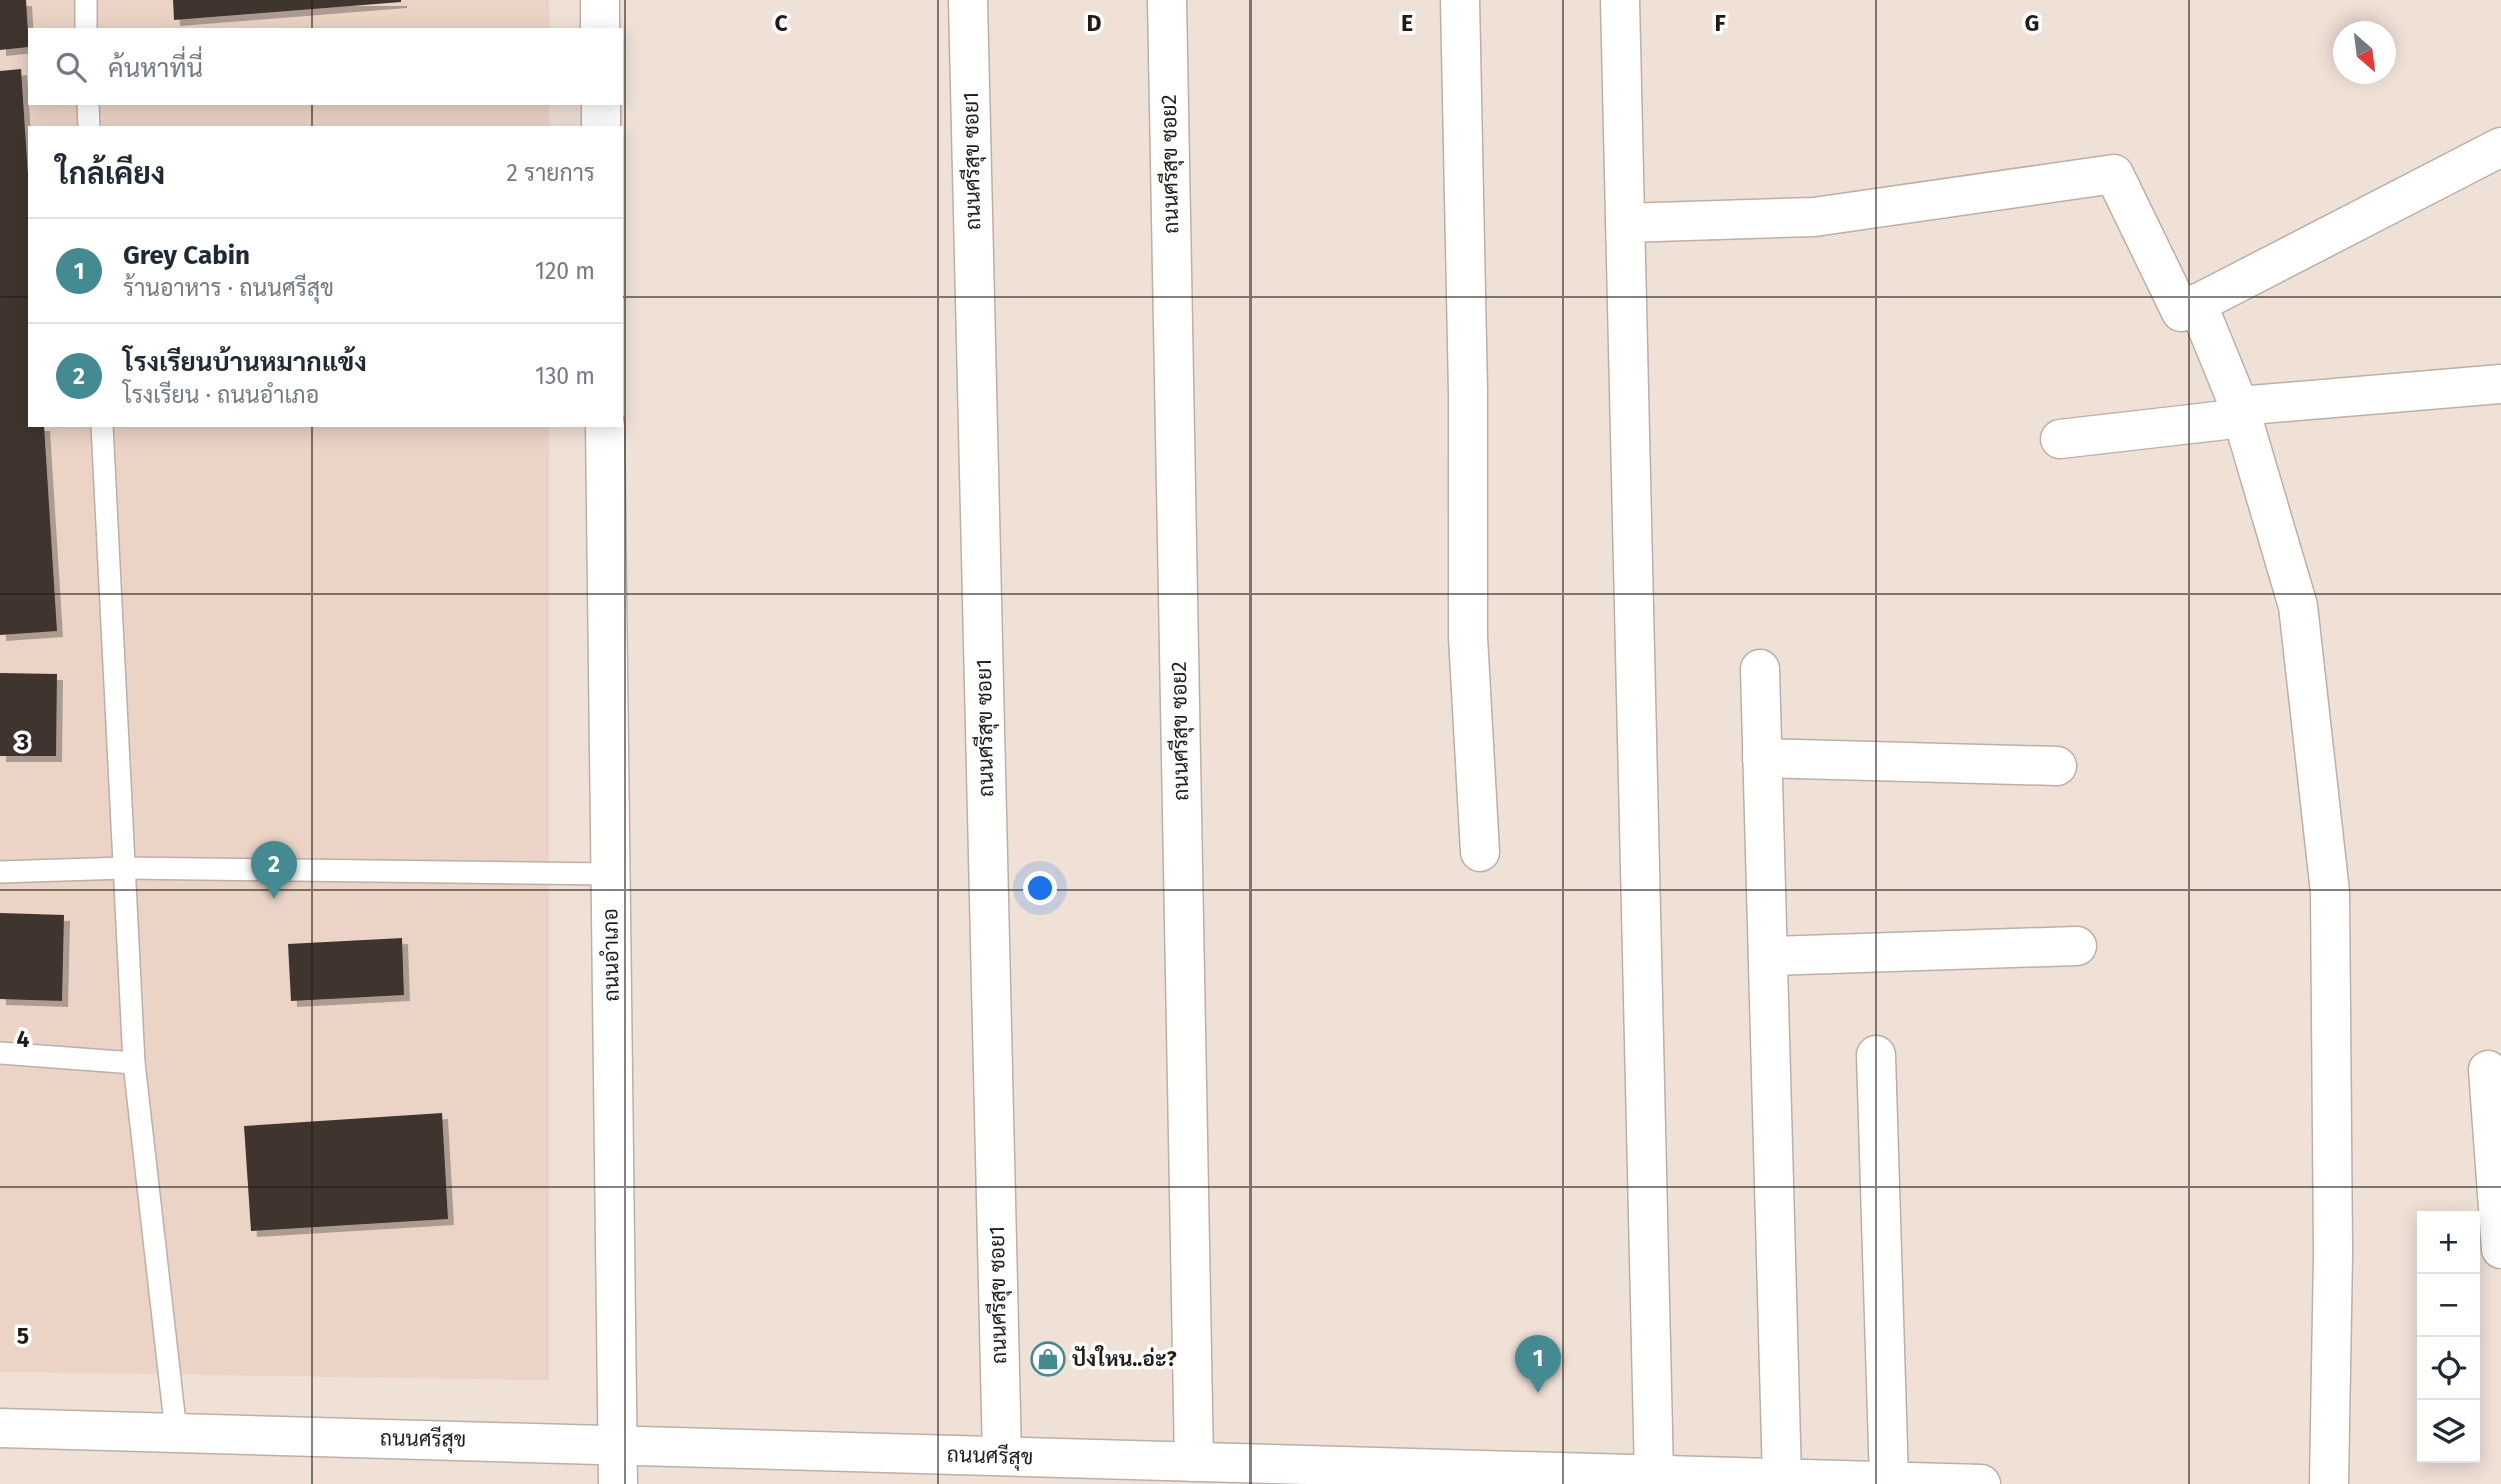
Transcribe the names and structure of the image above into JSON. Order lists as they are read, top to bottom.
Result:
{
  "streets": {
    "street": [
      "ถนนศรีสุข ซอย1",
      "ถนนศรีสุข ซอย2",
      "ถนนอำเภอ",
      "ถนนศรีสุข"
    ]
  },
  "crossings": [
    ["ถนนศรีสุข ซอย1", "ถนนศรีสุข"],
    ["ถนนศรีสุข ซอย2", "ถนนศรีสุข"],
    ["ถนนอำเภอ", "ถนนศรีสุข"]
  ],
  "places": {
    "shop": ["ปังใหน..อ่ะ?"]
  },
  "north": "bottom right",
  "page": {
    "search": "ค้นหาที่นี่",
    "heading": ["ใกล้เคียง", "2 รายการ"],
    "list": [
      {
        "mark": "1",
        "name": "Grey Cabin",
        "note": "ร้านอาหาร · ถนนศรีสุข",
        "value": "120 m"
      },
      {
        "mark": "2",
        "name": "โรงเรียนบ้านหมากแข้ง",
        "note": "โรงเรียน · ถนนอำเภอ",
        "value": "130 m"
      }
    ],
    "pins": ["2", "1"],
    "map_buttons": ["+", "−"]
  },
  "grid": {
    "columns": [
      "C",
      "D",
      "E",
      "F",
      "G"
    ],
    "rows": ["3", "4", "5"]
  }
}
